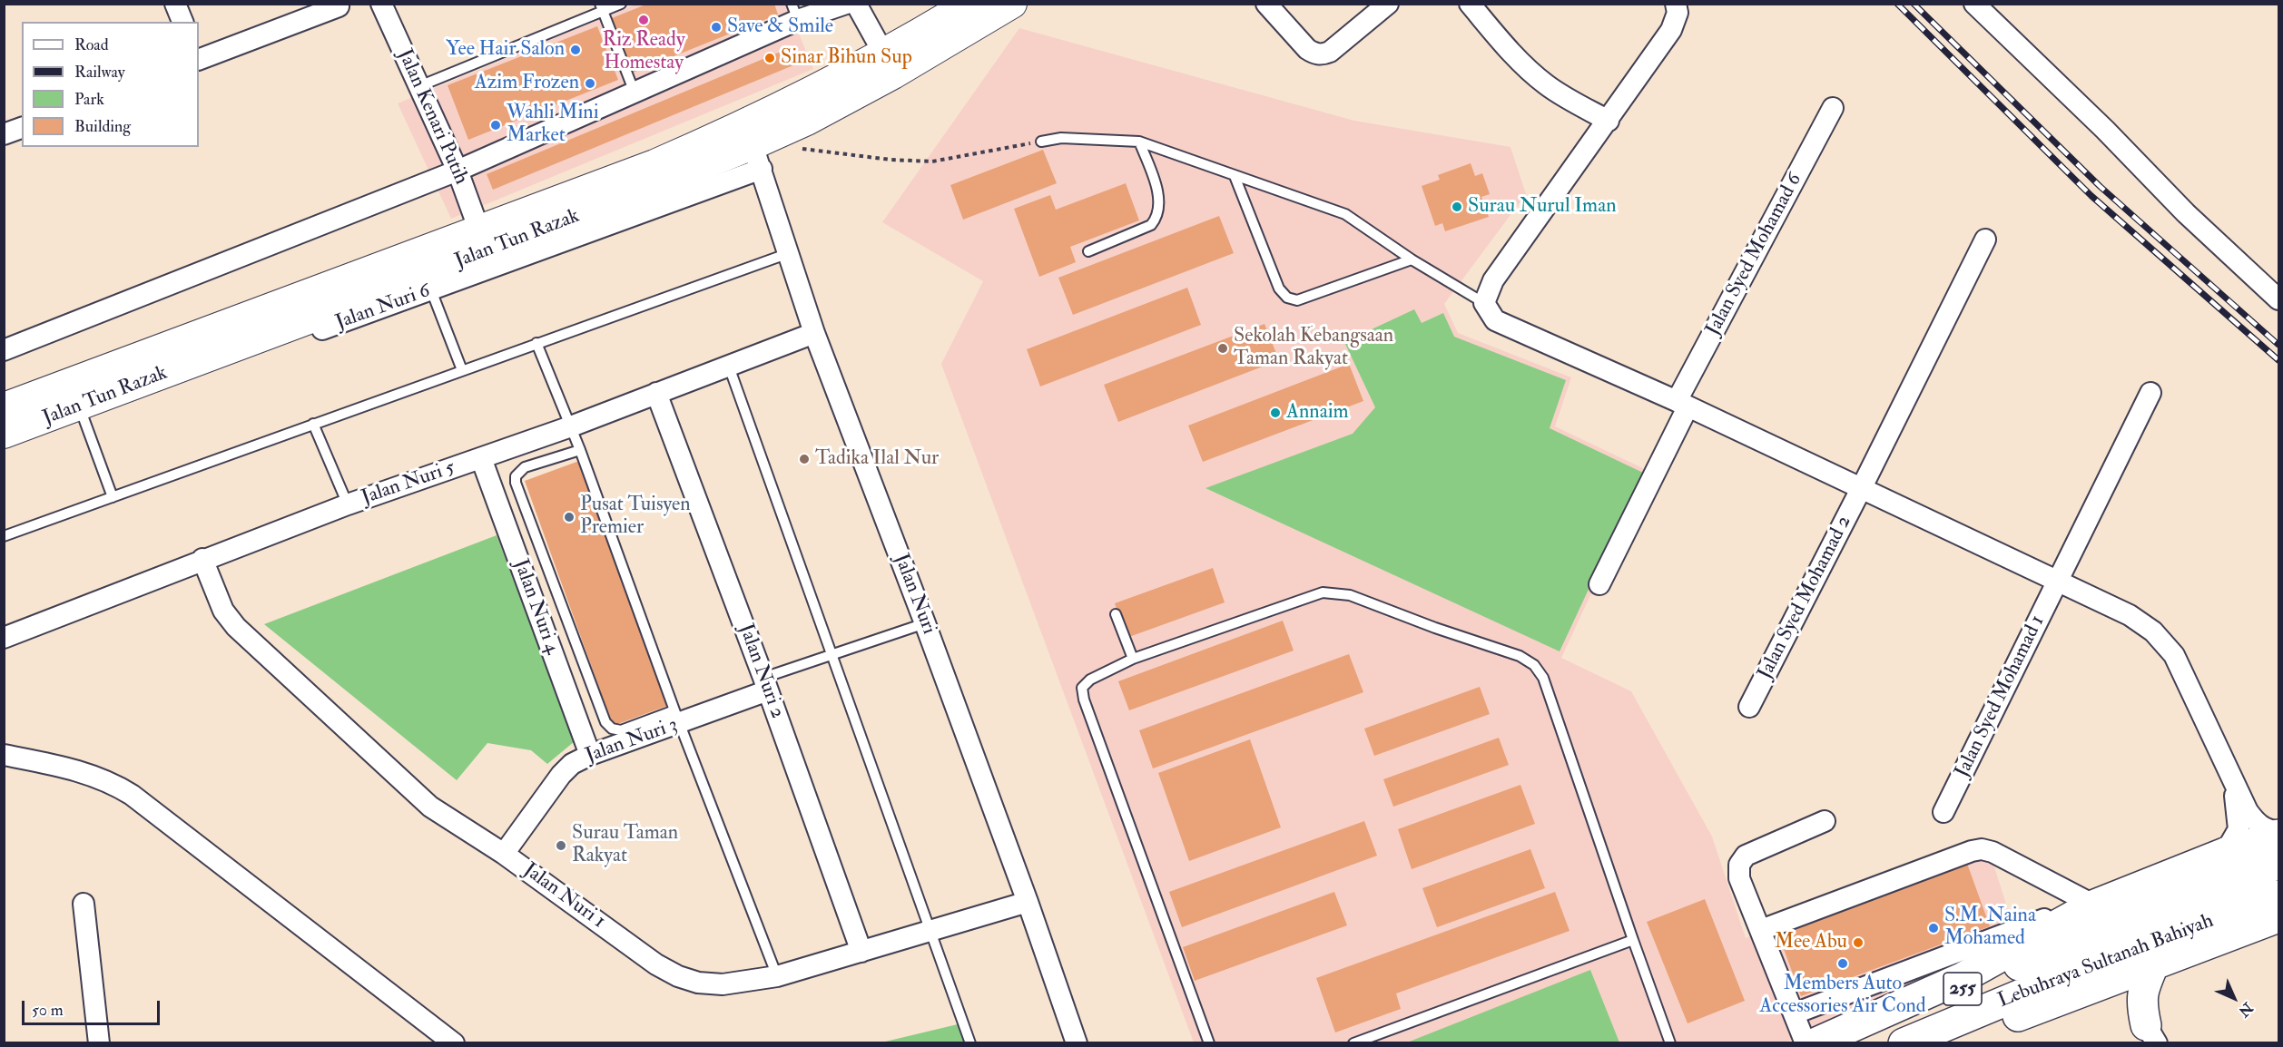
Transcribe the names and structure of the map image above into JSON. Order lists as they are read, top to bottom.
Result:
{
  "streets": {
    "main road": ["Jalan Tun Razak", "Lebuhraya Sultanah Bahiyah", "255"],
    "street": [
      "Jalan Kenari Putih",
      "Jalan Syed Mohamad 6",
      "Jalan Nuri 6",
      "Jalan Nuri 5",
      "Jalan Nuri",
      "Jalan Syed Mohamad 2",
      "Jalan Nuri 4",
      "Jalan Nuri 2",
      "Jalan Syed Mohamad 1",
      "Jalan Nuri 3",
      "Jalan Nuri 1"
    ]
  },
  "crossings": [
    ["Jalan Kenari Putih", "Jalan Tun Razak"],
    ["Jalan Tun Razak", "Jalan Nuri 6"],
    ["Jalan Tun Razak", "Jalan Nuri"],
    ["Jalan Nuri 6", "Jalan Nuri"],
    ["Jalan Nuri 5", "Jalan Nuri"],
    ["Jalan Nuri 5", "Jalan Nuri 4"],
    ["Jalan Nuri 5", "Jalan Nuri 2"],
    ["Jalan Nuri 5", "Jalan Nuri 1"],
    ["Jalan Nuri", "Jalan Nuri 1"],
    ["Jalan Nuri 4", "Jalan Nuri 3"],
    ["Jalan Nuri 2", "Jalan Nuri 3"],
    ["Jalan Nuri 2", "Jalan Nuri 1"],
    ["Jalan Nuri 3", "Jalan Nuri 1"]
  ],
  "places": [
    "Riz Ready Homestay",
    "Save & Smile",
    "Yee Hair Salon",
    "Sinar Bihun Sup",
    "Azim Frozen",
    "Wahli Mini Market",
    "Surau Nurul Iman",
    "Sekolah Kebangsaan Taman Rakyat",
    "Annaim",
    "Tadika Ilal Nur",
    "Pusat Tuisyen Premier",
    "Surau Taman Rakyat",
    "S.M. Naina Mohamed",
    "Mee Abu",
    "Members Auto Accessories Air Cond"
  ],
  "legend": [
    "Road",
    "Railway",
    "Park",
    "Building"
  ],
  "scale_bar": "50 m",
  "north": "bottom right"
}
